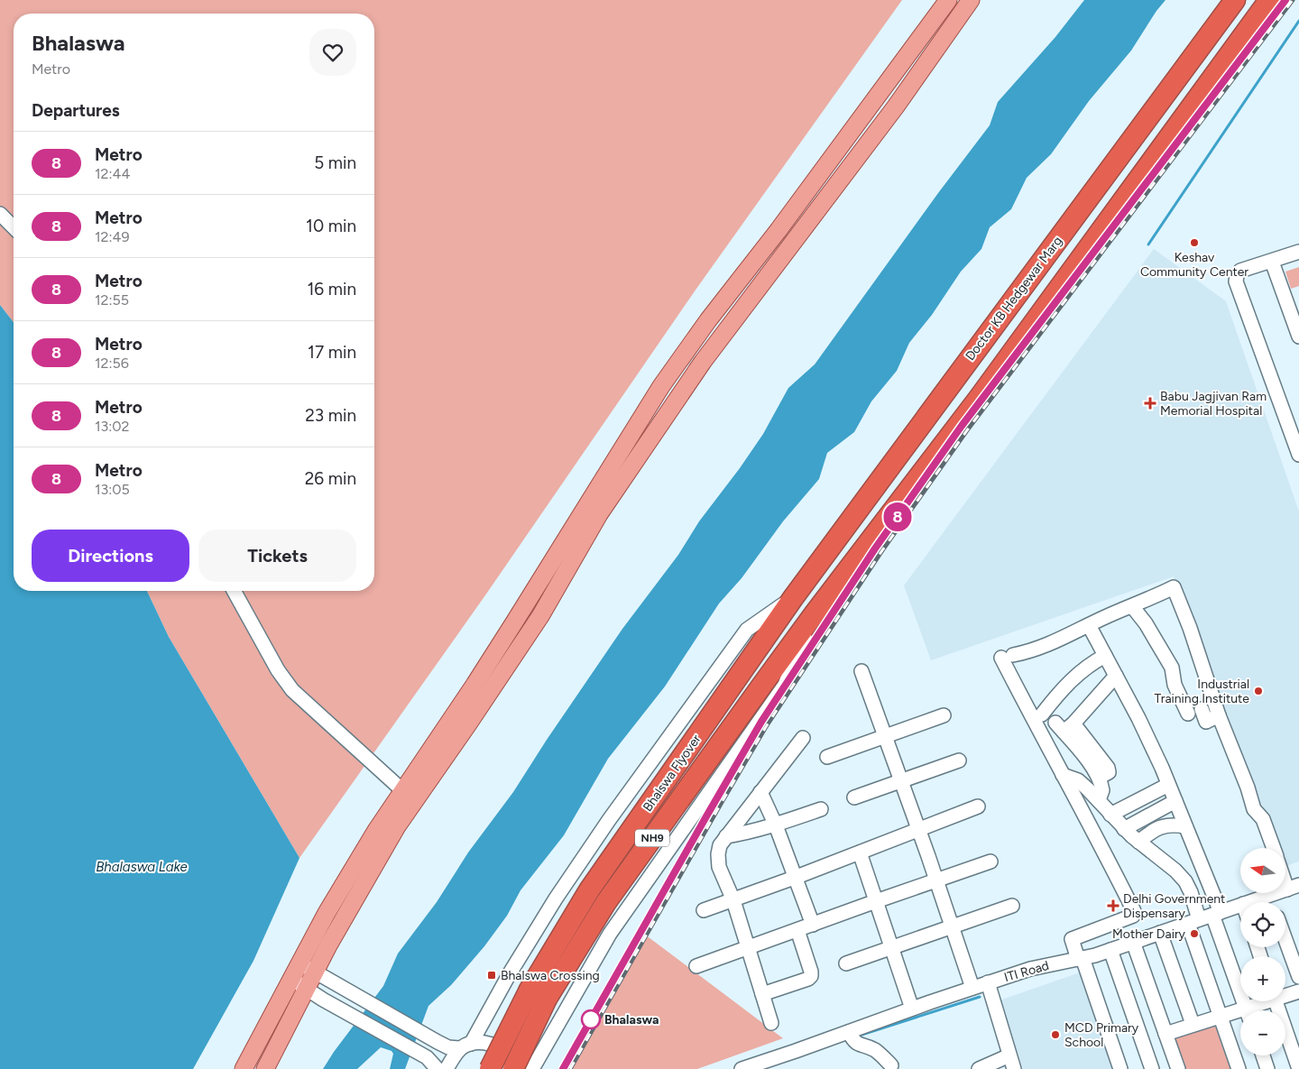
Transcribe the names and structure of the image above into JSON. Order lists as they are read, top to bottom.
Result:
{
  "streets": {
    "highway": ["Doctor KB Hedgewar Marg", "Bhalswa Flyover", "NH9"],
    "street": ["ITI Road"]
  },
  "crossings": [
    ["Doctor KB Hedgewar Marg", "Bhalswa Flyover"],
    ["Bhalswa Flyover", "NH9"]
  ],
  "water": ["Bhalaswa Lake"],
  "places": {
    "other": [
      "Keshav Community Center",
      "Industrial Training Institute",
      "Mother Dairy",
      "Bhalaswa",
      "MCD Primary School"
    ],
    "health": ["Babu Jagjivan Ram Memorial Hospital", "Delhi Government Dispensary"],
    "transit": ["Bhalswa Crossing"]
  },
  "lines": ["metro line 8"],
  "north": "left",
  "page": {
    "on_map": "8",
    "heading": [
      ["Bhalaswa", "Metro"],
      "Departures"
    ],
    "list": [
      {
        "mark": "8",
        "name": "Metro",
        "note": "12:44",
        "value": "5 min"
      },
      {
        "mark": "8",
        "name": "Metro",
        "note": "12:49",
        "value": "10 min"
      },
      {
        "mark": "8",
        "name": "Metro",
        "note": "12:55",
        "value": "16 min"
      },
      {
        "mark": "8",
        "name": "Metro",
        "note": "12:56",
        "value": "17 min"
      },
      {
        "mark": "8",
        "name": "Metro",
        "note": "13:02",
        "value": "23 min"
      },
      {
        "mark": "8",
        "name": "Metro",
        "note": "13:05",
        "value": "26 min"
      }
    ],
    "buttons": ["Directions", "Tickets"],
    "map_buttons": ["+", "−"]
  }
}
